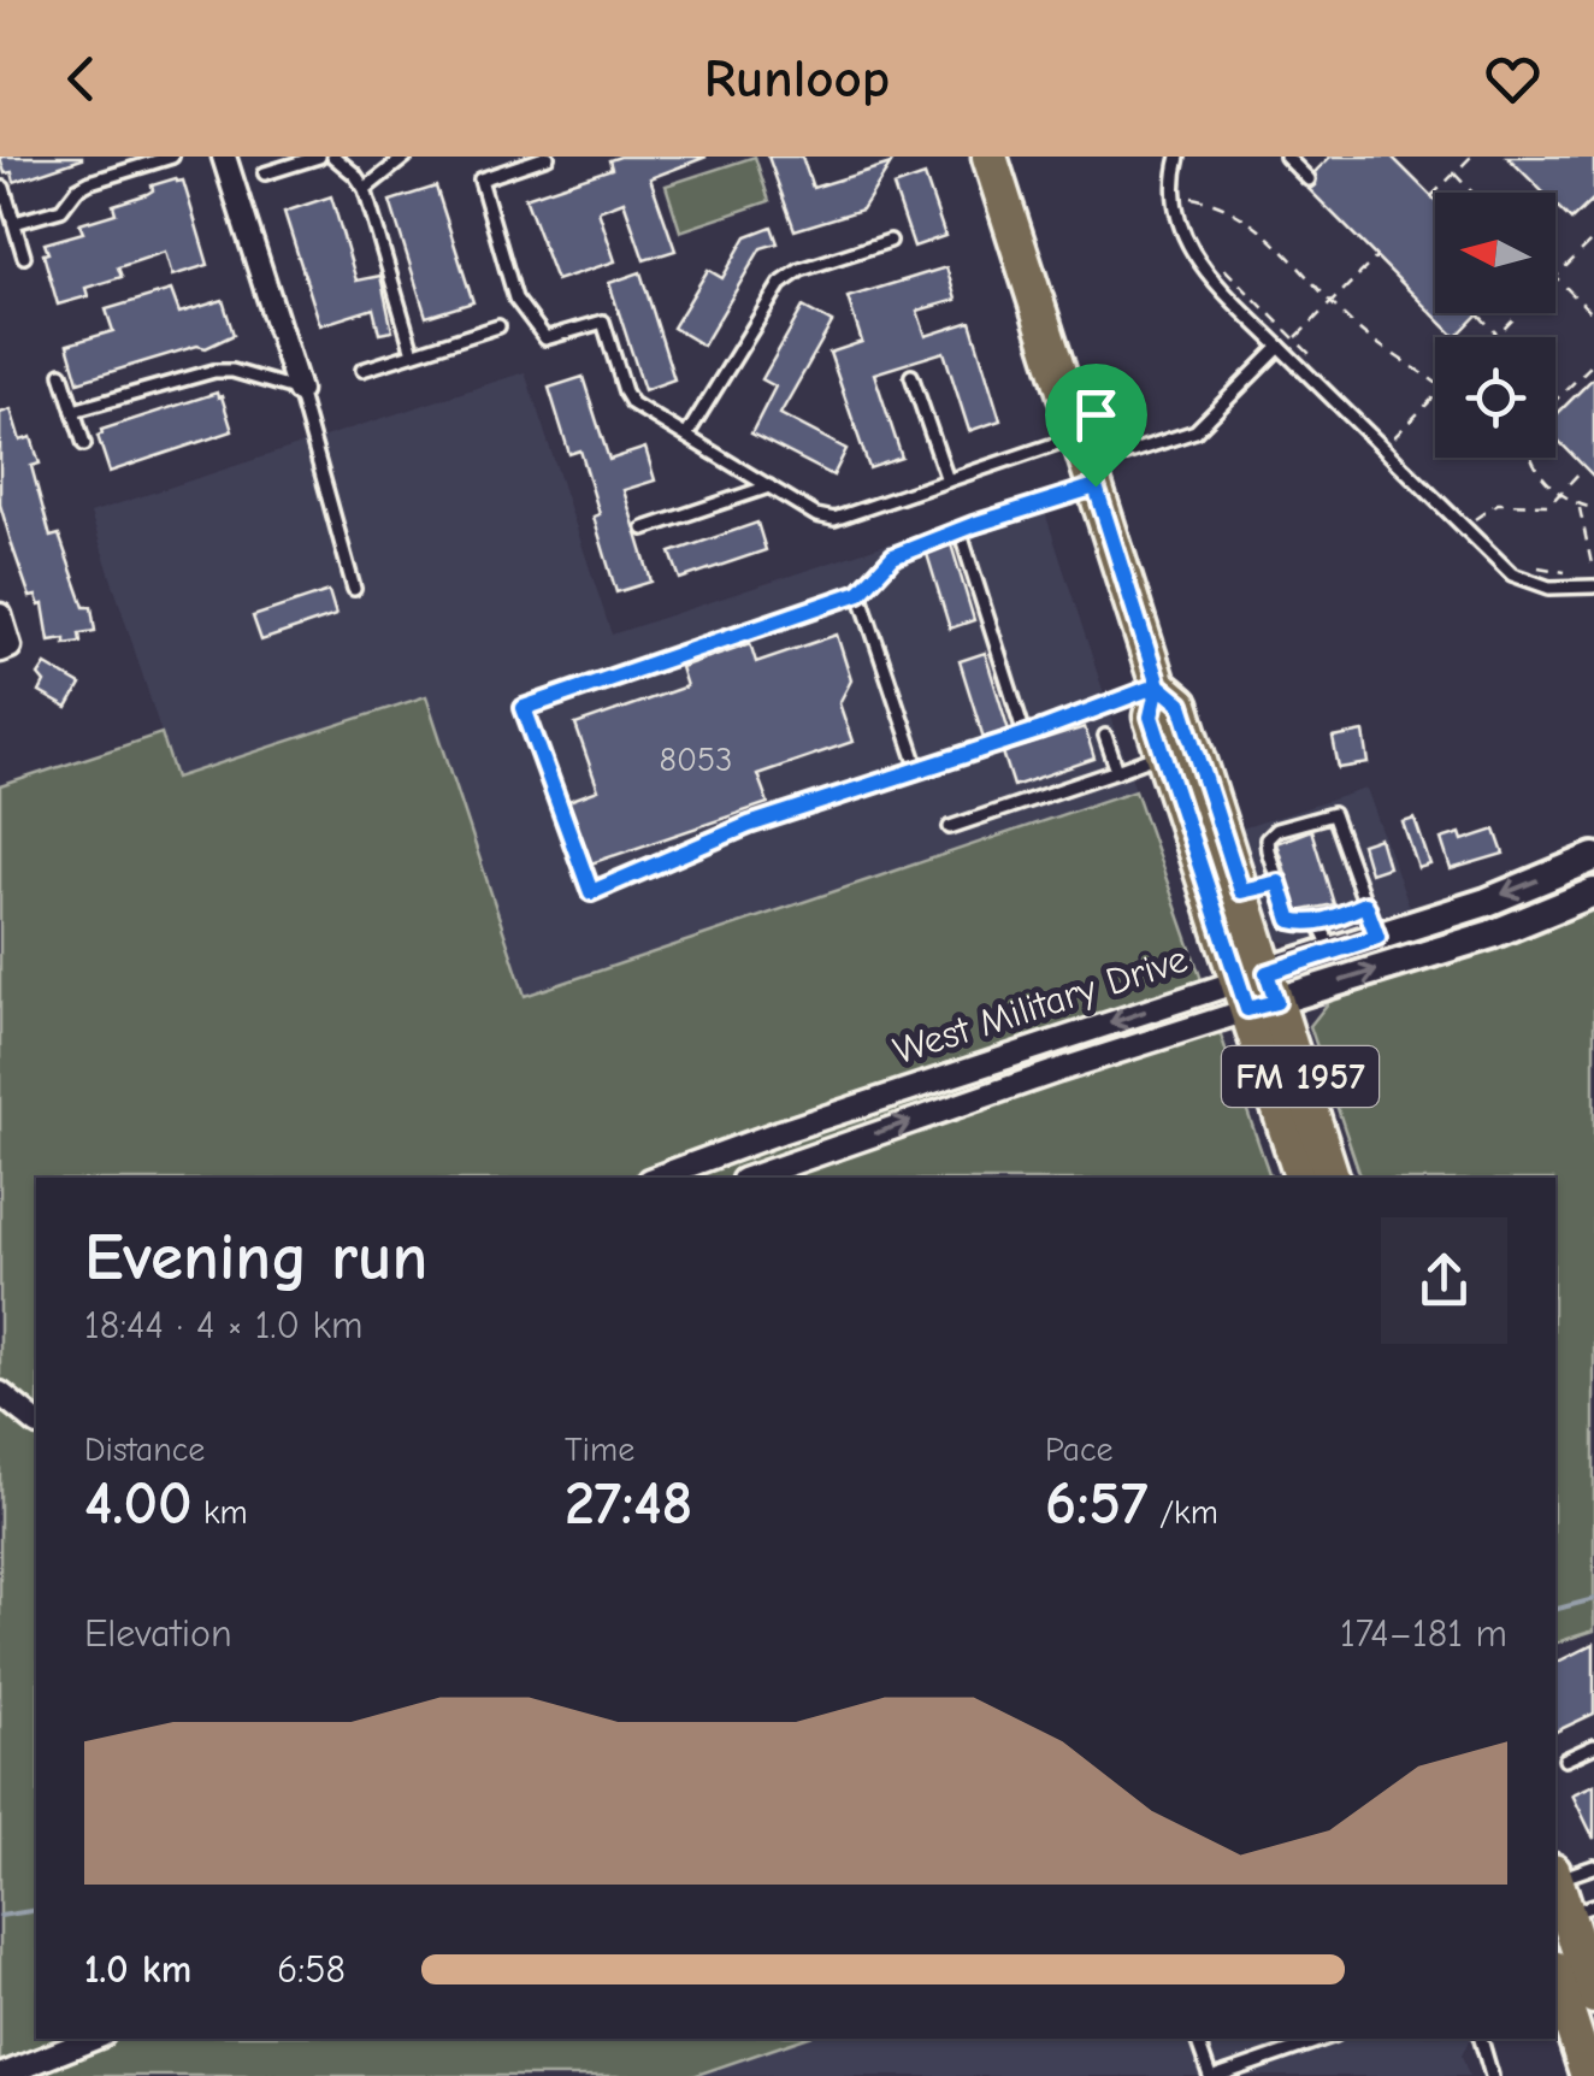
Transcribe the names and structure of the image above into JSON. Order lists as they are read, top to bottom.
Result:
{
  "streets": {
    "main road": ["West Military Drive", "FM 1957"]
  },
  "crossings": [
    ["West Military Drive", "FM 1957"]
  ],
  "house_numbers": ["8053"],
  "north": "left",
  "page": {
    "header": "Runloop",
    "heading": ["Evening run", "18:44 · 4 × 1.0 km"],
    "stats": [
      ["Distance", "4.00 km"],
      ["Time", "27:48"],
      ["Pace", "6:57 /km"]
    ],
    "chart": ["Elevation", "174–181 m"],
    "list": [
      {
        "name": "1.0 km",
        "note": "6:58"
      }
    ]
  }
}
